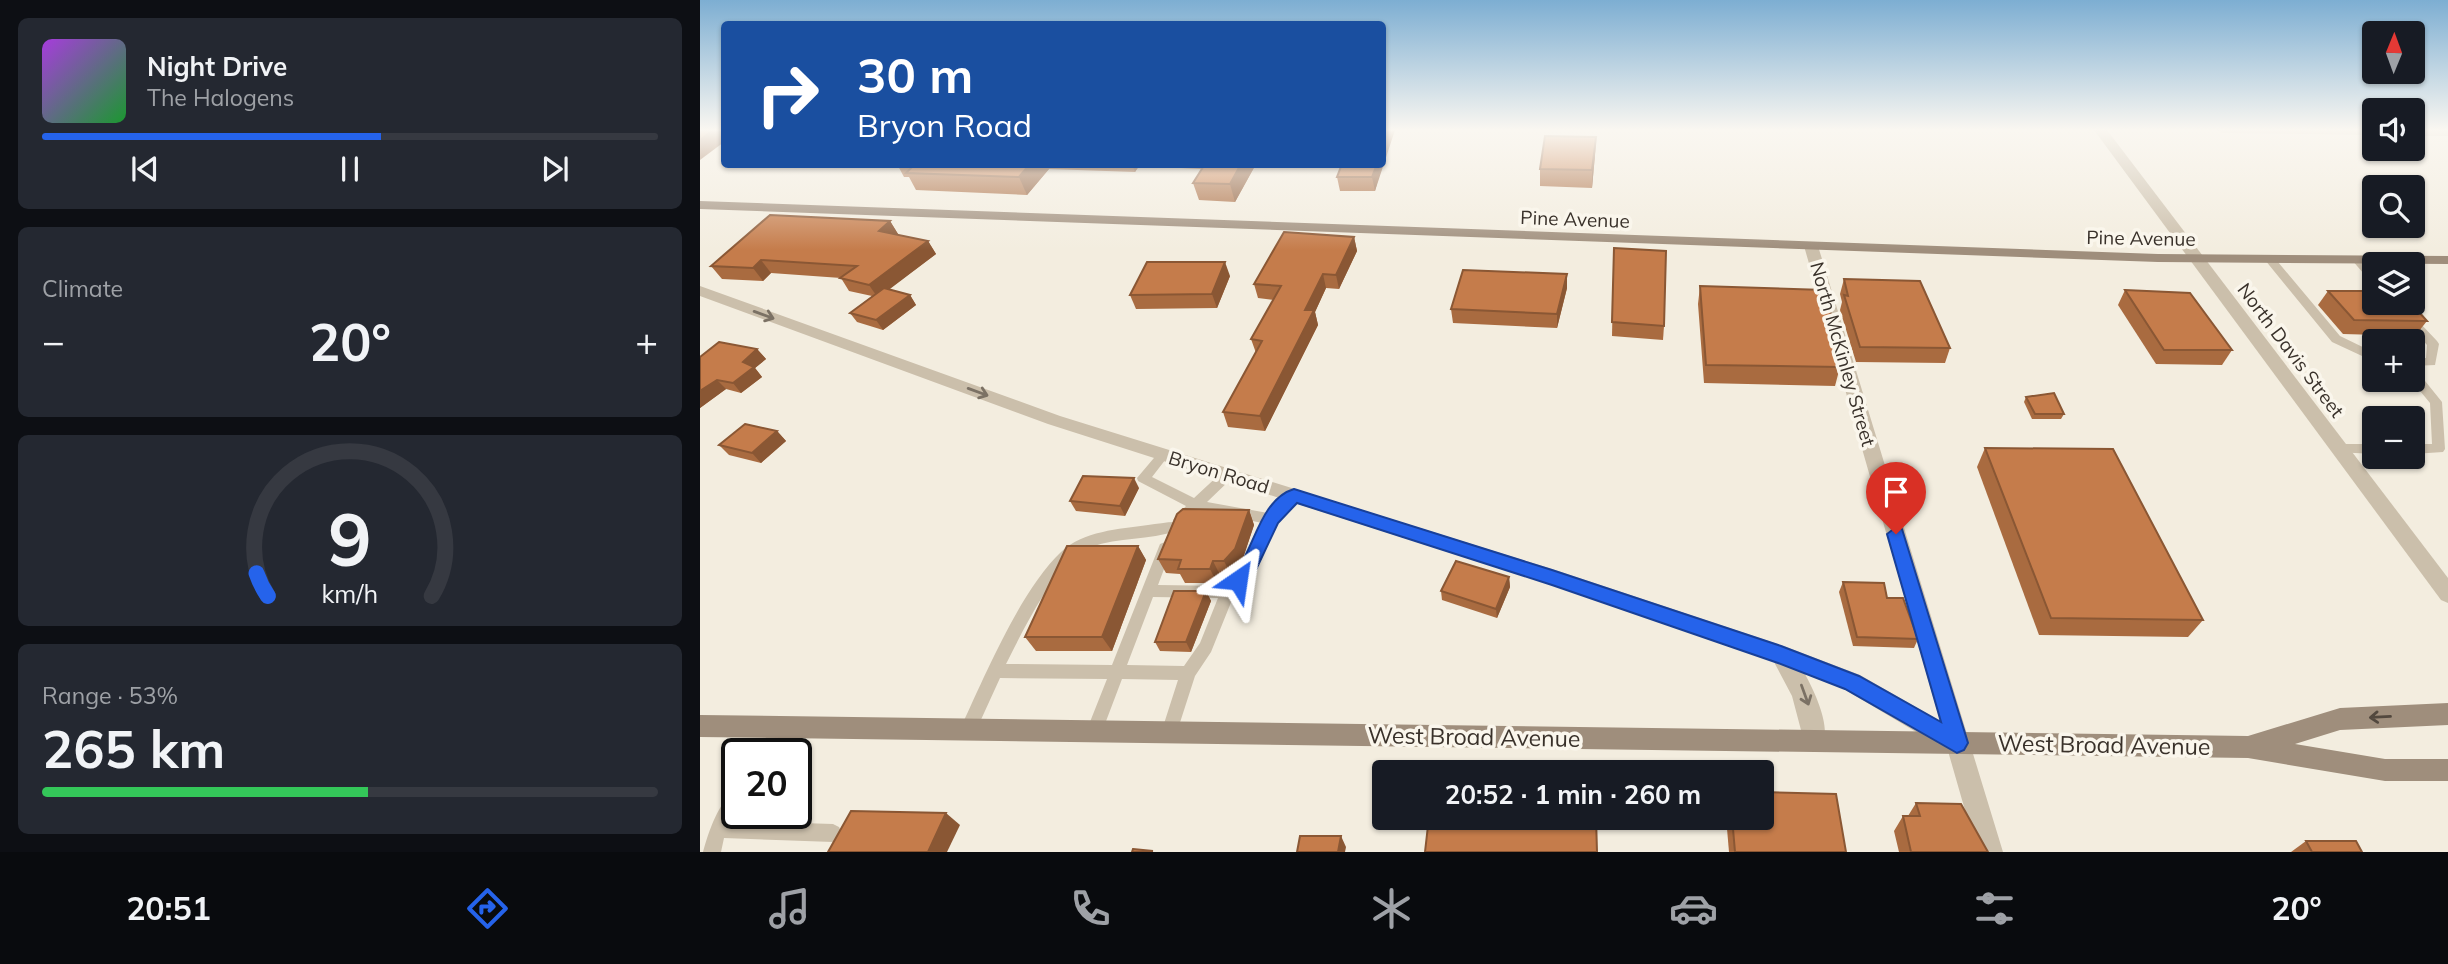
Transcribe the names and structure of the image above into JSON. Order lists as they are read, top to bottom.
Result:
{
  "streets": {
    "main road": ["Pine Avenue", "West Broad Avenue"],
    "street": ["North Davis Street", "North McKinley Street", "Bryon Road"]
  },
  "crossings": [
    ["Pine Avenue", "North Davis Street"],
    ["Pine Avenue", "North McKinley Street"],
    ["North McKinley Street", "Bryon Road"],
    ["North McKinley Street", "West Broad Avenue"],
    ["Bryon Road", "West Broad Avenue"]
  ],
  "one_way": ["Bryon Road"],
  "north": "top",
  "page": {
    "map_buttons": ["+", "−"],
    "turn": ["30 m", "Bryon Road"],
    "song": ["Night Drive", "The Halogens"],
    "tile": [
      "Climate",
      ["Range · 53%", "265 km"]
    ],
    "heat": ["−", "20°", "+"],
    "limit": "20",
    "trip": "20:52 · 1 min · 260 m",
    "tabs": ["20:51", "20°"],
    "gauge": ["9", "km/h"]
  }
}
